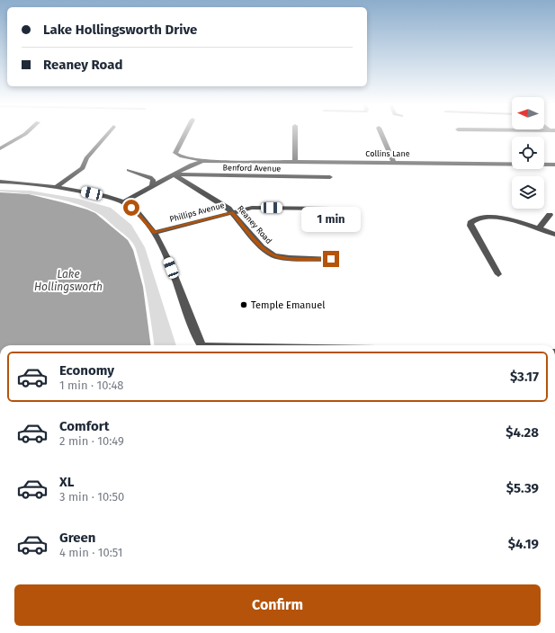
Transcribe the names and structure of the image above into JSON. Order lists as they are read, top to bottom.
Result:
{
  "streets": {
    "street": [
      "Collins Lane",
      "Benford Avenue",
      "Phillips Avenue",
      "Reaney Road"
    ]
  },
  "crossings": [
    ["Collins Lane", "Benford Avenue"],
    ["Collins Lane", "Reaney Road"],
    ["Benford Avenue", "Reaney Road"],
    ["Phillips Avenue", "Reaney Road"]
  ],
  "water": ["Lake Hollingsworth"],
  "places": ["Temple Emanuel"],
  "north": "left",
  "page": {
    "banner": ["Lake Hollingsworth Drive", "Reaney Road"],
    "bubble": "1 min",
    "list": [
      {
        "name": "Economy",
        "note": "1 min · 10:48",
        "value": "$3.17"
      },
      {
        "name": "Comfort",
        "note": "2 min · 10:49",
        "value": "$4.28"
      },
      {
        "name": "XL",
        "note": "3 min · 10:50",
        "value": "$5.39"
      },
      {
        "name": "Green",
        "note": "4 min · 10:51",
        "value": "$4.19"
      }
    ],
    "buttons": "Confirm"
  }
}
